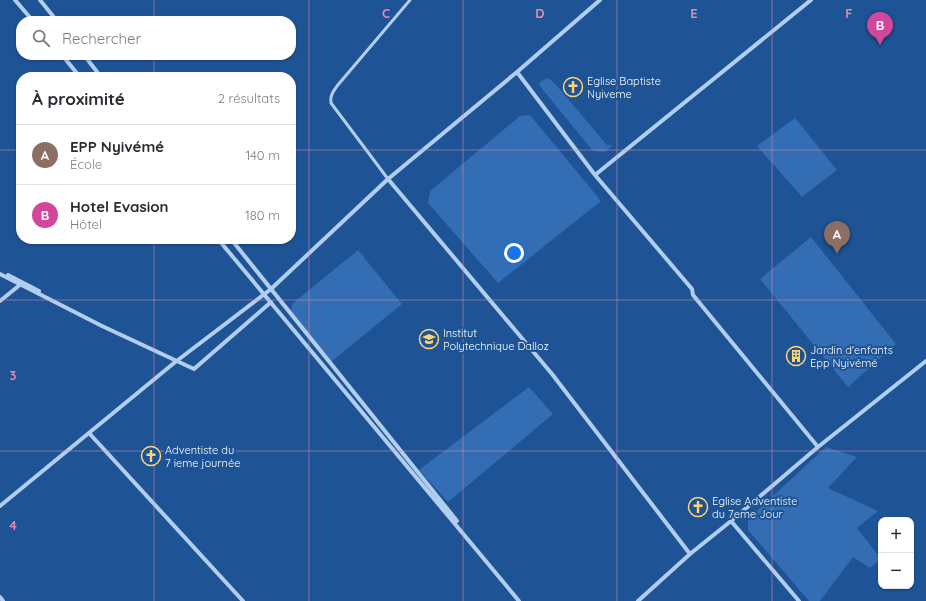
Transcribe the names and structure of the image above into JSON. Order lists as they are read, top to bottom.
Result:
{
  "places": {
    "church": ["Eglise Baptiste Nyiveme", "Adventiste du 7 ieme journée", "Eglise Adventiste du 7eme Jour"],
    "school or university": ["Institut Polytechnique Dalloz"],
    "building": ["Jardin d'enfants Epp Nyivémé"]
  },
  "page": {
    "pins": ["B", "A"],
    "search": "Rechercher",
    "heading": ["À proximité", "2 résultats"],
    "list": [
      {
        "mark": "A",
        "name": "EPP Nyivémé",
        "note": "École",
        "value": "140 m"
      },
      {
        "mark": "B",
        "name": "Hotel Evasion",
        "note": "Hôtel",
        "value": "180 m"
      }
    ],
    "map_buttons": ["+", "−"]
  },
  "grid": {
    "columns": [
      "C",
      "D",
      "E",
      "F"
    ],
    "rows": ["3", "4"]
  }
}
